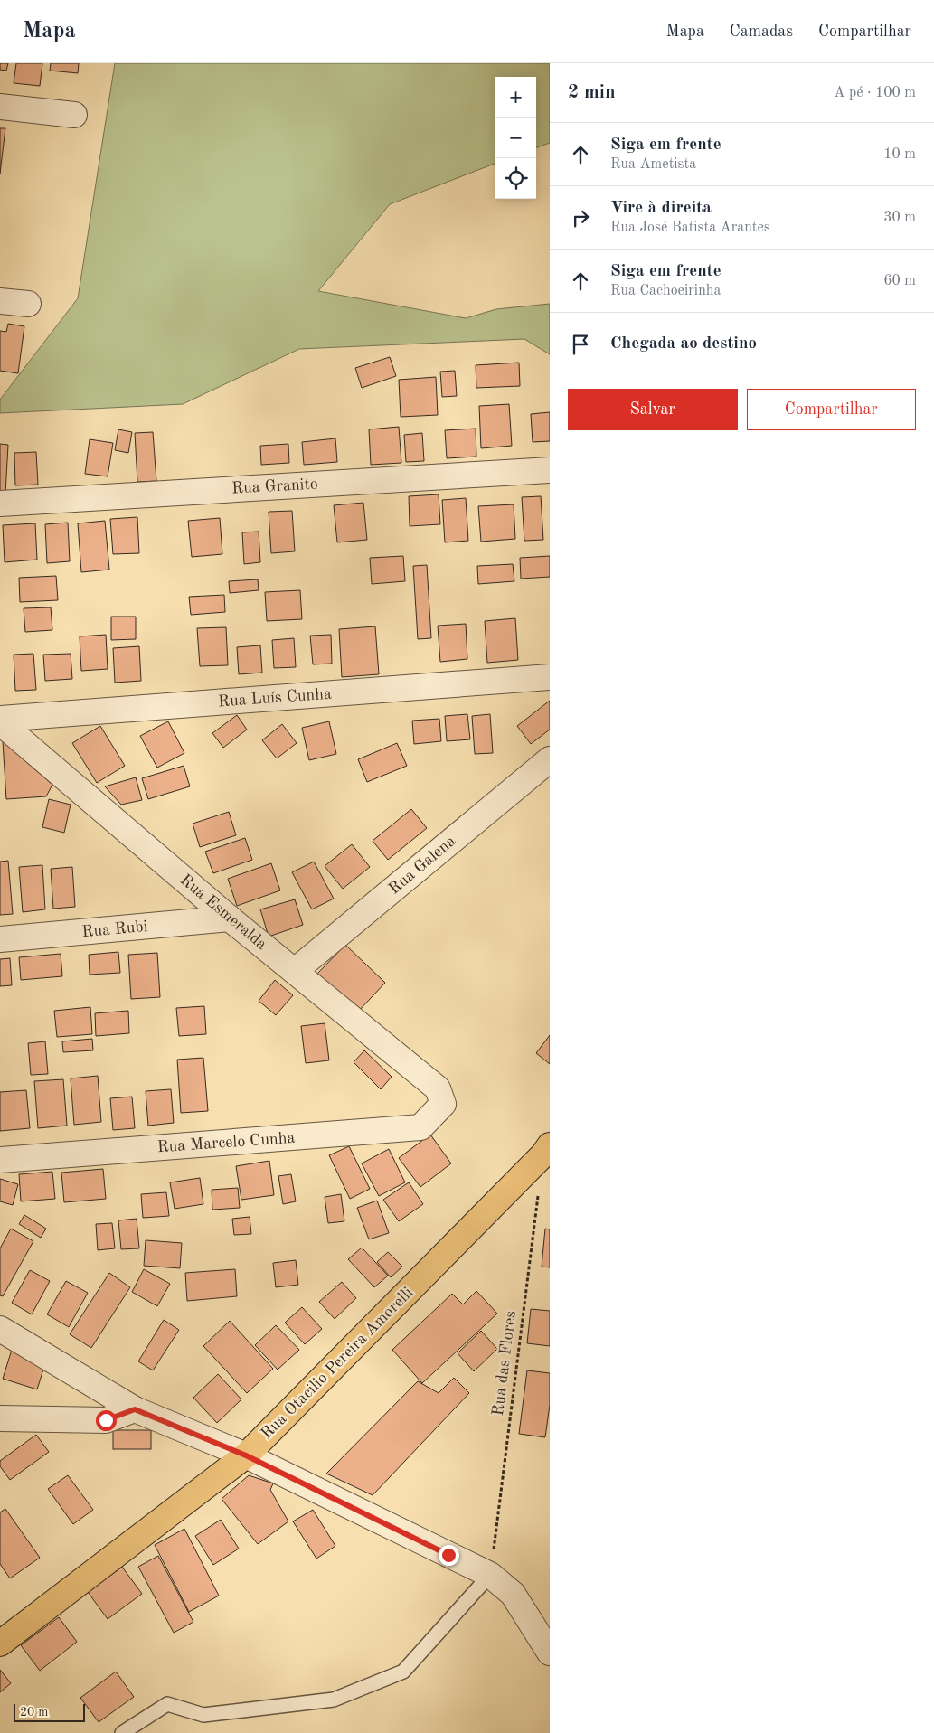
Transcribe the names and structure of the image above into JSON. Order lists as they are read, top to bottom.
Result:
{
  "streets": {
    "main road": ["Rua Otacilio Pereira Amorelli"],
    "street": [
      "Rua Granito",
      "Rua Luís Cunha",
      "Rua Galena",
      "Rua Esmeralda",
      "Rua Rubi",
      "Rua Marcelo Cunha"
    ],
    "path": ["Rua das Flores"]
  },
  "crossings": [
    ["Rua Galena", "Rua Esmeralda"],
    ["Rua Esmeralda", "Rua Rubi"],
    ["Rua Esmeralda", "Rua Marcelo Cunha"],
    ["Rua Otacilio Pereira Amorelli", "Rua das Flores"]
  ],
  "scale_bar": "20 m",
  "page": {
    "header": "Mapa",
    "nav": ["Mapa", "Camadas", "Compartilhar"],
    "heading": ["2 min", "A pé · 100 m"],
    "map_buttons": ["+", "−"],
    "list": [
      ["Siga em frente", "Rua Ametista", "10 m"],
      ["Vire à direita", "Rua José Batista Arantes", "30 m"],
      ["Siga em frente", "Rua Cachoeirinha", "60 m"],
      "Chegada ao destino"
    ],
    "buttons": ["Salvar", "Compartilhar"],
    "scale": "20 m"
  }
}
